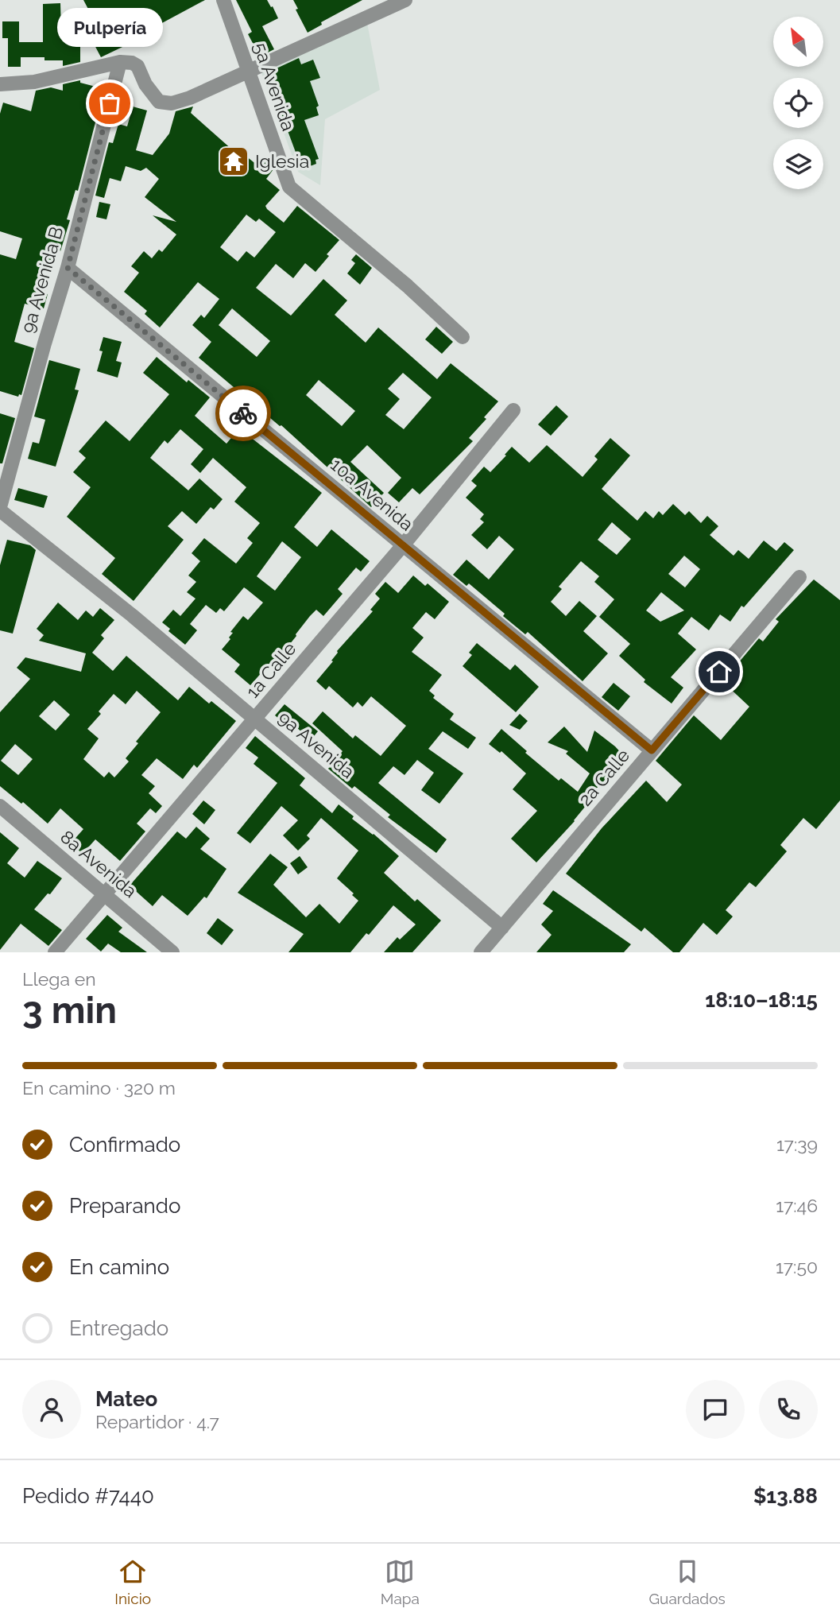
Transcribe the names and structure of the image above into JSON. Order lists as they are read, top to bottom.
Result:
{
  "streets": {
    "street": [
      "5a Avenida",
      "9a Avenida B",
      "10a Avenida",
      "1a Calle",
      "9a Avenida",
      "2a Calle",
      "8a Avenida"
    ]
  },
  "crossings": [
    ["9a Avenida B", "10a Avenida"],
    ["9a Avenida B", "9a Avenida"],
    ["10a Avenida", "1a Calle"],
    ["10a Avenida", "2a Calle"],
    ["1a Calle", "9a Avenida"],
    ["1a Calle", "8a Avenida"],
    ["9a Avenida", "2a Calle"]
  ],
  "places": {
    "other": ["Pulpería"],
    "temple": ["Iglesia"]
  },
  "north": "top left",
  "page": {
    "bubble": "Pulpería",
    "heading": ["3 min", "Llega en", "18:10–18:15"],
    "panel": [
      "Mateo",
      "Repartidor · 4.7",
      "Pedido #7440",
      "$13.88"
    ],
    "bar": "En camino · 320 m",
    "list": [
      ["Confirmado", "17:39"],
      ["Preparando", "17:46"],
      ["En camino", "17:50"],
      "Entregado"
    ],
    "tabs": ["Inicio", "Mapa", "Guardados"]
  }
}
